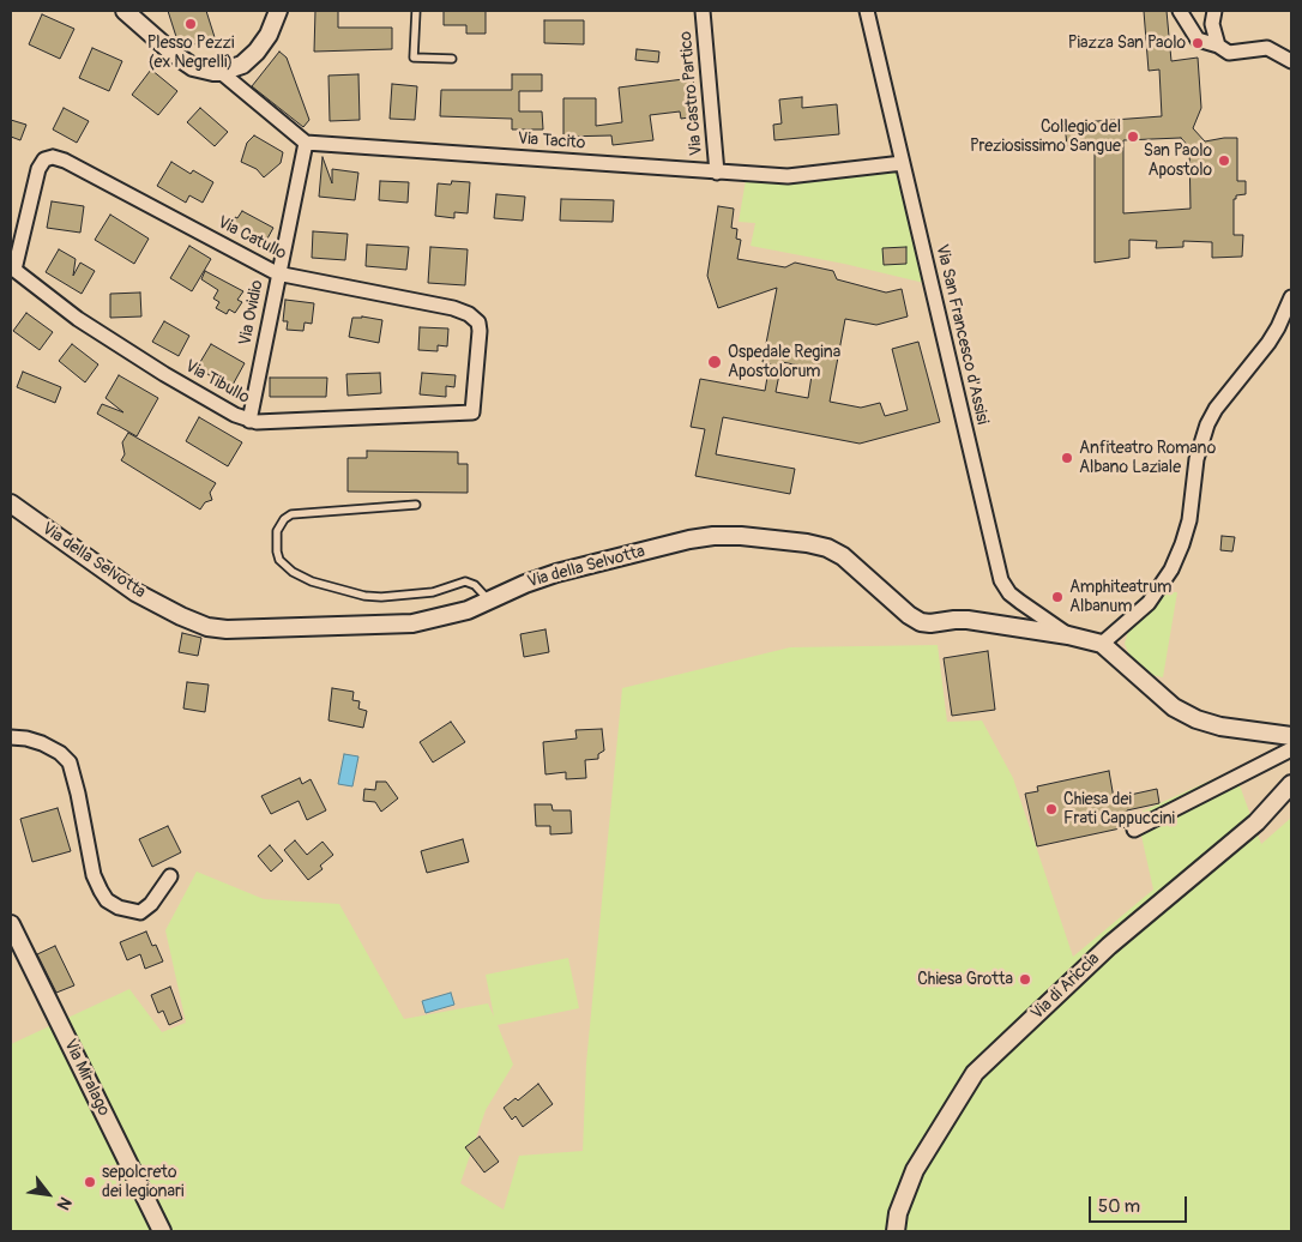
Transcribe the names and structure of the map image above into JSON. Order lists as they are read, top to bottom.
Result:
{
  "streets": {
    "street": [
      "Via Castro Partico",
      "Via Tacito",
      "Via Catullo",
      "Via Ovidio",
      "Via San Francesco d'Assisi",
      "Via Tibullo",
      "Via della Selvotta",
      "Via di Ariccia",
      "Via Miralago"
    ]
  },
  "crossings": [
    ["Via Castro Partico", "Via Tacito"],
    ["Via Tacito", "Via Ovidio"],
    ["Via Tacito", "Via San Francesco d'Assisi"],
    ["Via Catullo", "Via Ovidio"],
    ["Via Catullo", "Via Tibullo"],
    ["Via Ovidio", "Via Tibullo"],
    ["Via San Francesco d'Assisi", "Via della Selvotta"]
  ],
  "places": [
    "Plesso Pezzi (ex Negrelli)",
    "Piazza San Paolo",
    "Collegio del Preziosissimo Sangue",
    "San Paolo Apostolo",
    "Ospedale Regina Apostolorum",
    "Anfiteatro Romano Albano Laziale",
    "Amphiteatrum Albanum",
    "Chiesa dei Frati Cappuccini",
    "Chiesa Grotta",
    "sepolcreto dei legionari"
  ],
  "scale_bar": "50 m",
  "north": "bottom right"
}
